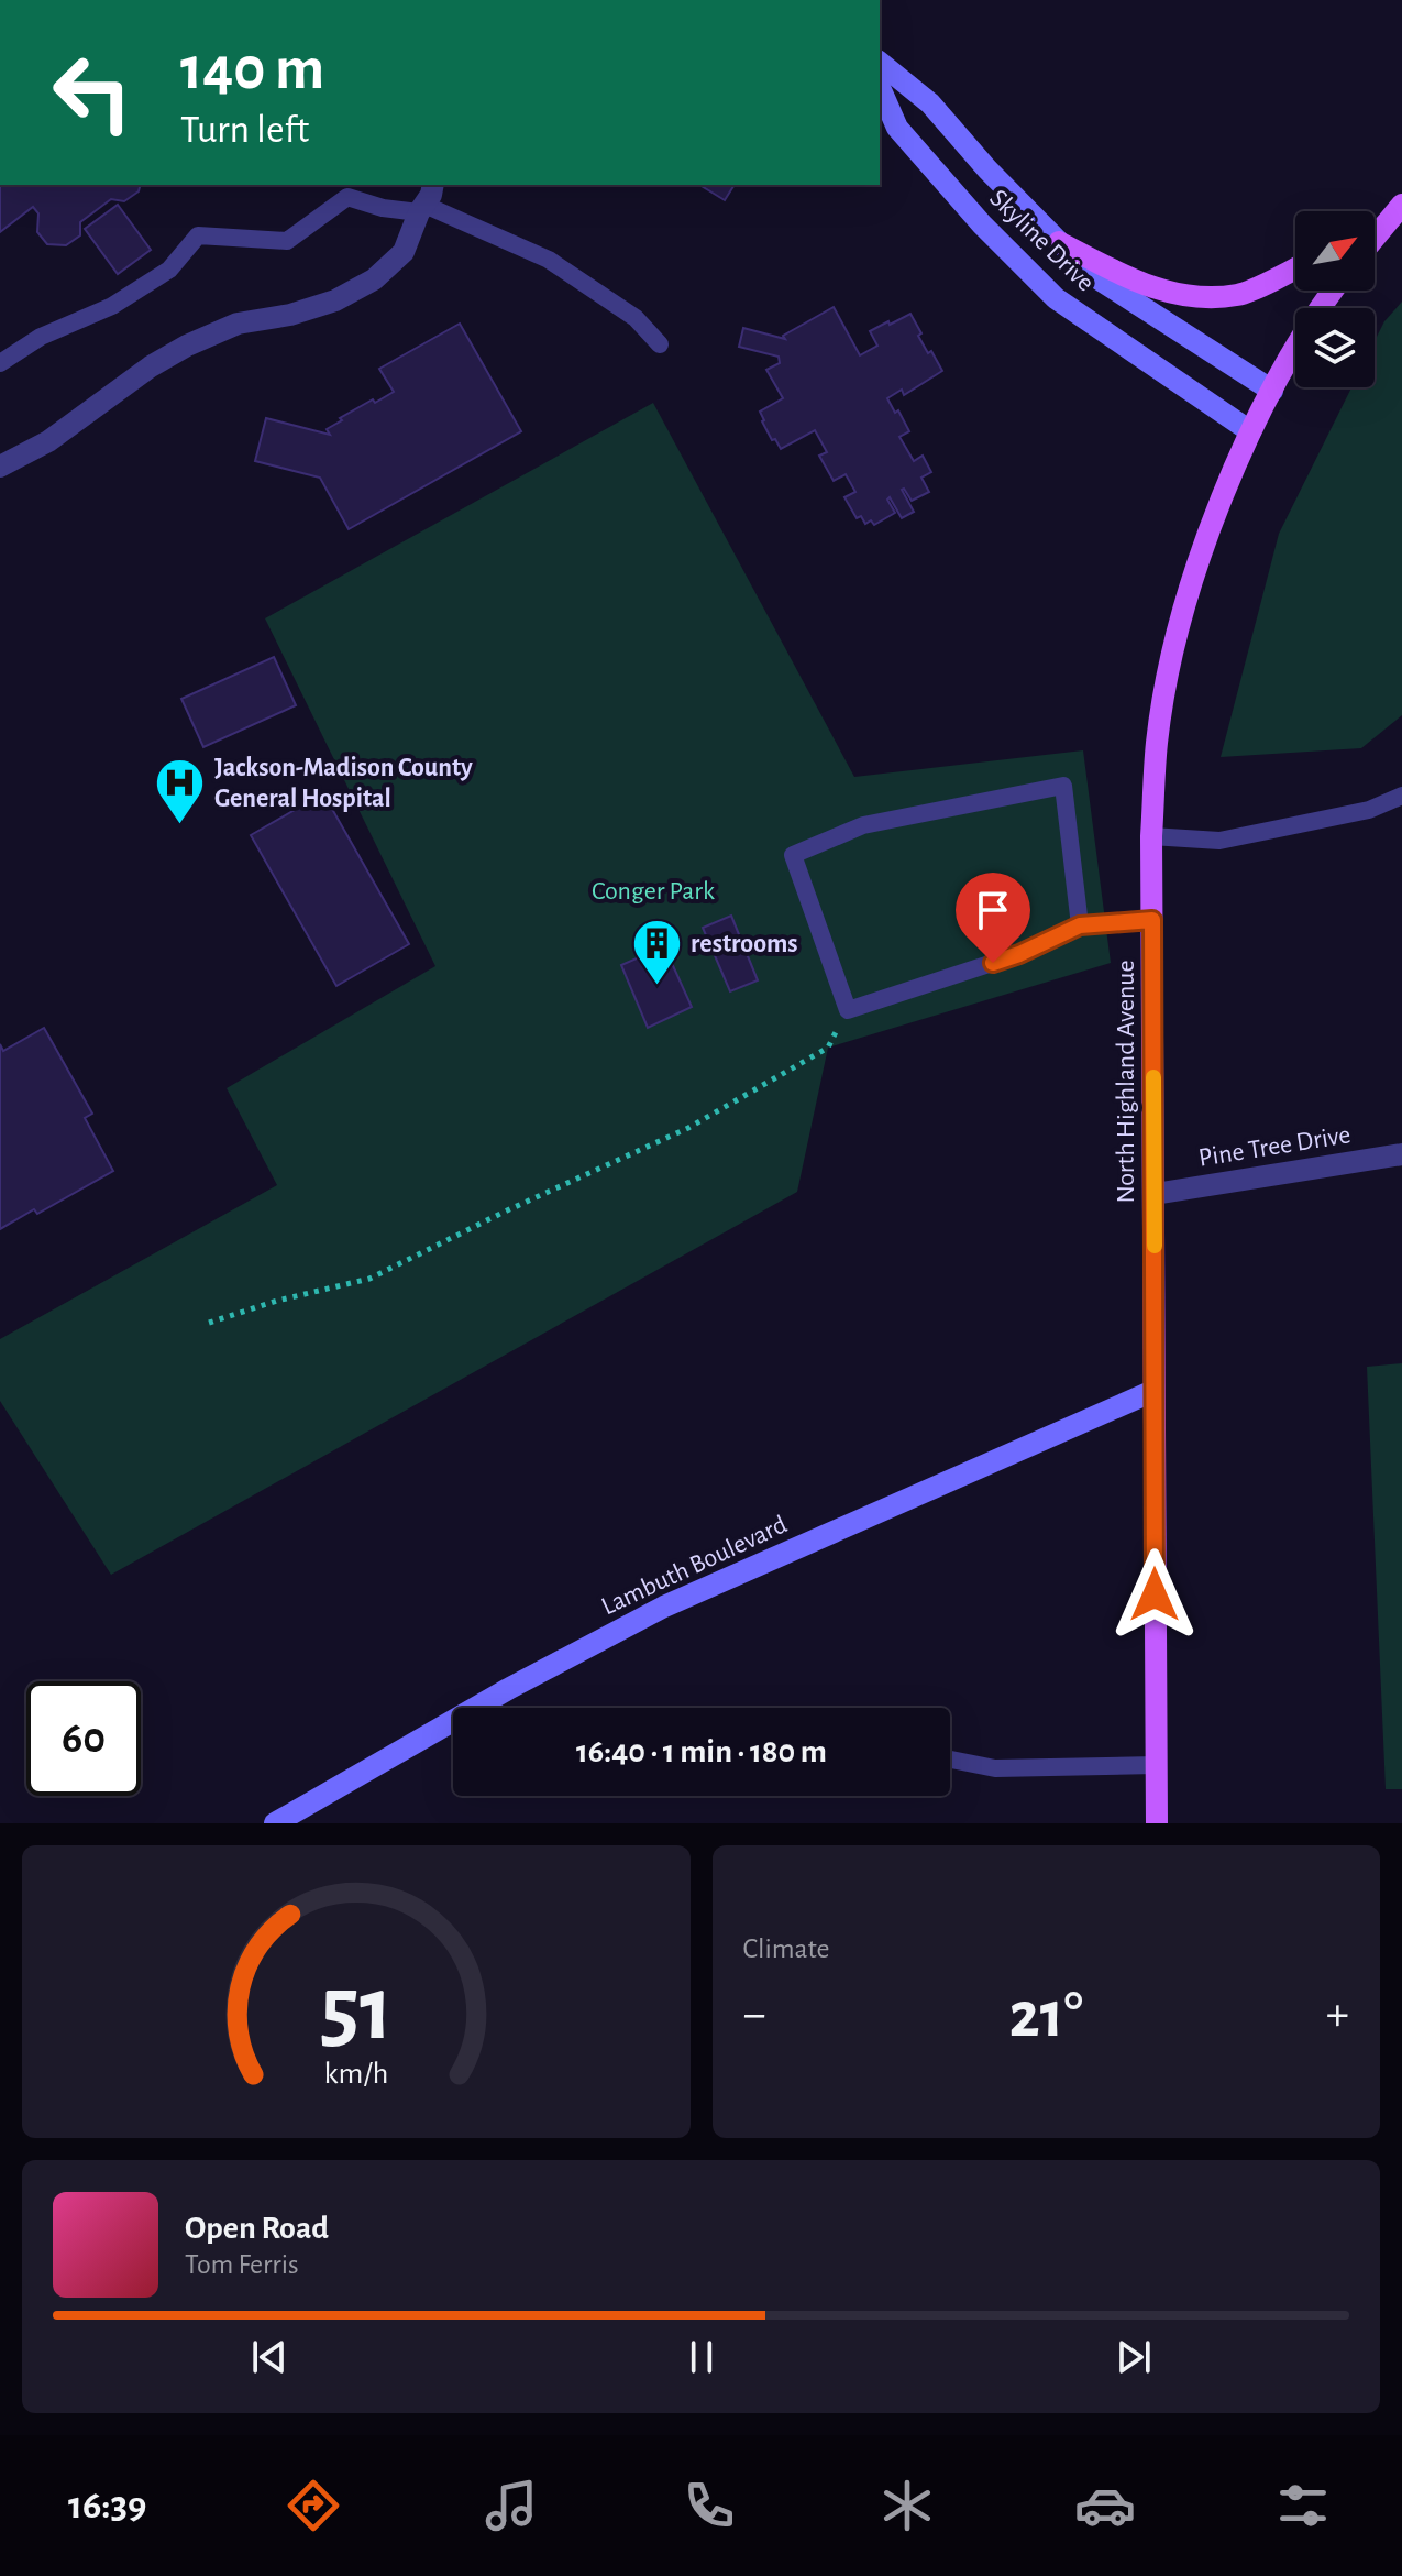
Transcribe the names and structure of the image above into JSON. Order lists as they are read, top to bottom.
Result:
{
  "streets": {
    "main road": ["North Highland Avenue"],
    "street": ["Skyline Drive", "Pine Tree Drive", "Lambuth Boulevard"]
  },
  "crossings": [
    ["Skyline Drive", "North Highland Avenue"],
    ["North Highland Avenue", "Pine Tree Drive"],
    ["North Highland Avenue", "Lambuth Boulevard"]
  ],
  "parks": ["Conger Park"],
  "places": {
    "hospital": ["Jackson-Madison County General Hospital"],
    "building": ["restrooms"]
  },
  "north": "top right",
  "page": {
    "turn": ["140 m", "Turn left"],
    "limit": "60",
    "trip": "16:40 · 1 min · 180 m",
    "tile": "Climate",
    "heat": ["−", "21°", "+"],
    "song": ["Open Road", "Tom Ferris"],
    "tabs": "16:39",
    "gauge": ["51", "km/h"]
  }
}
